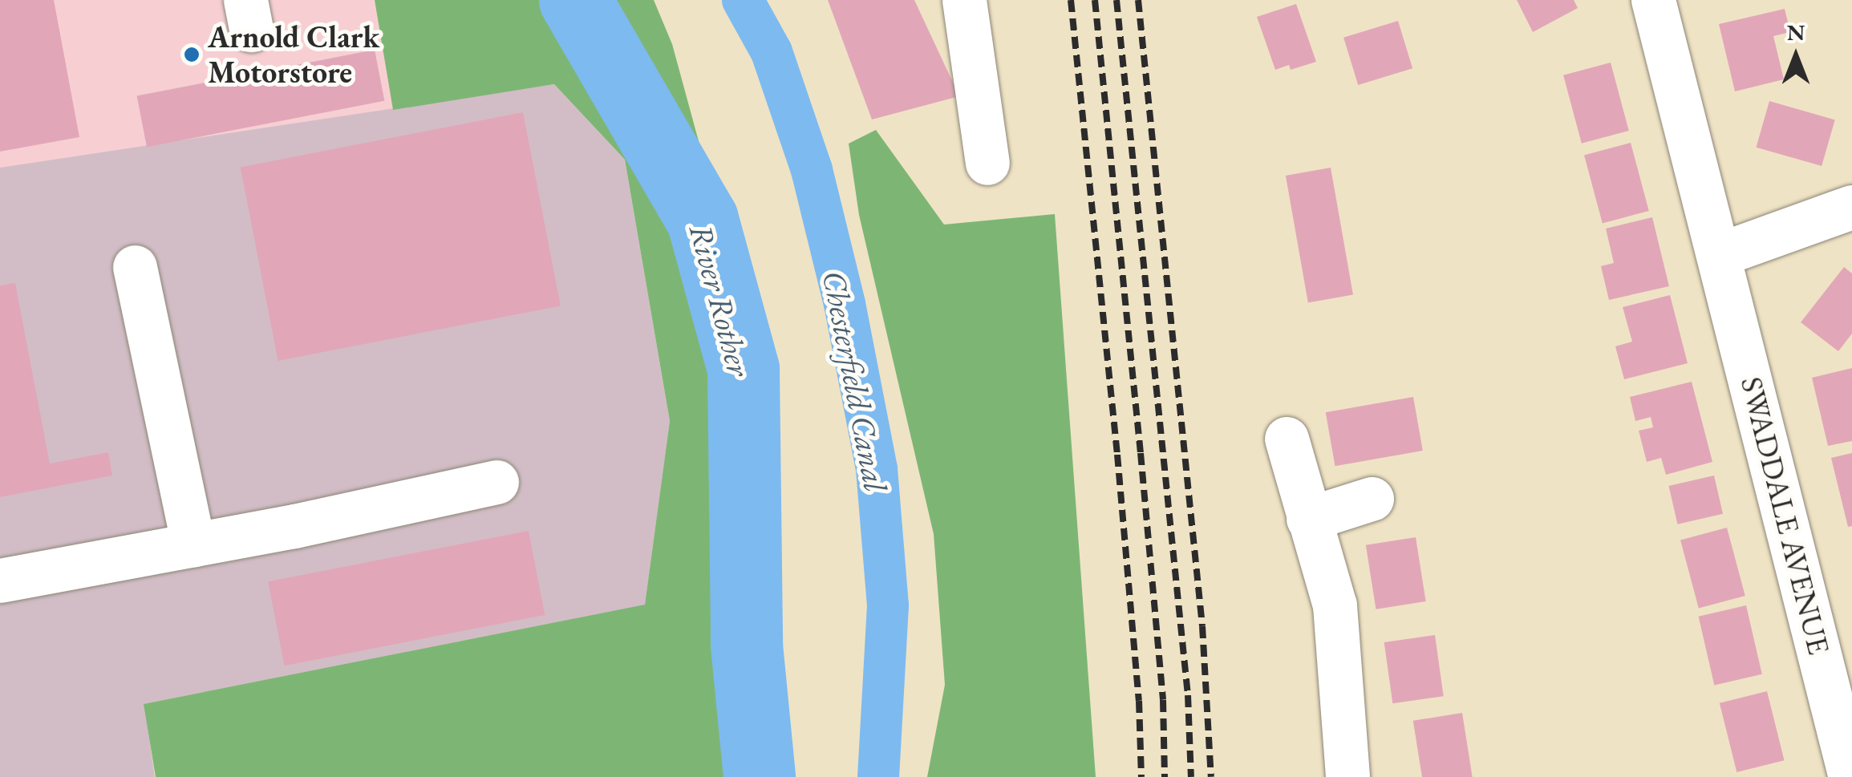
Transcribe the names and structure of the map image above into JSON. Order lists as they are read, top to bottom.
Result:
{
  "streets": {
    "street": ["SWADDALE AVENUE"]
  },
  "water": ["River Rother", "Chesterfield Canal"],
  "places": ["Arnold Clark Motorstore"],
  "north": "top"
}
